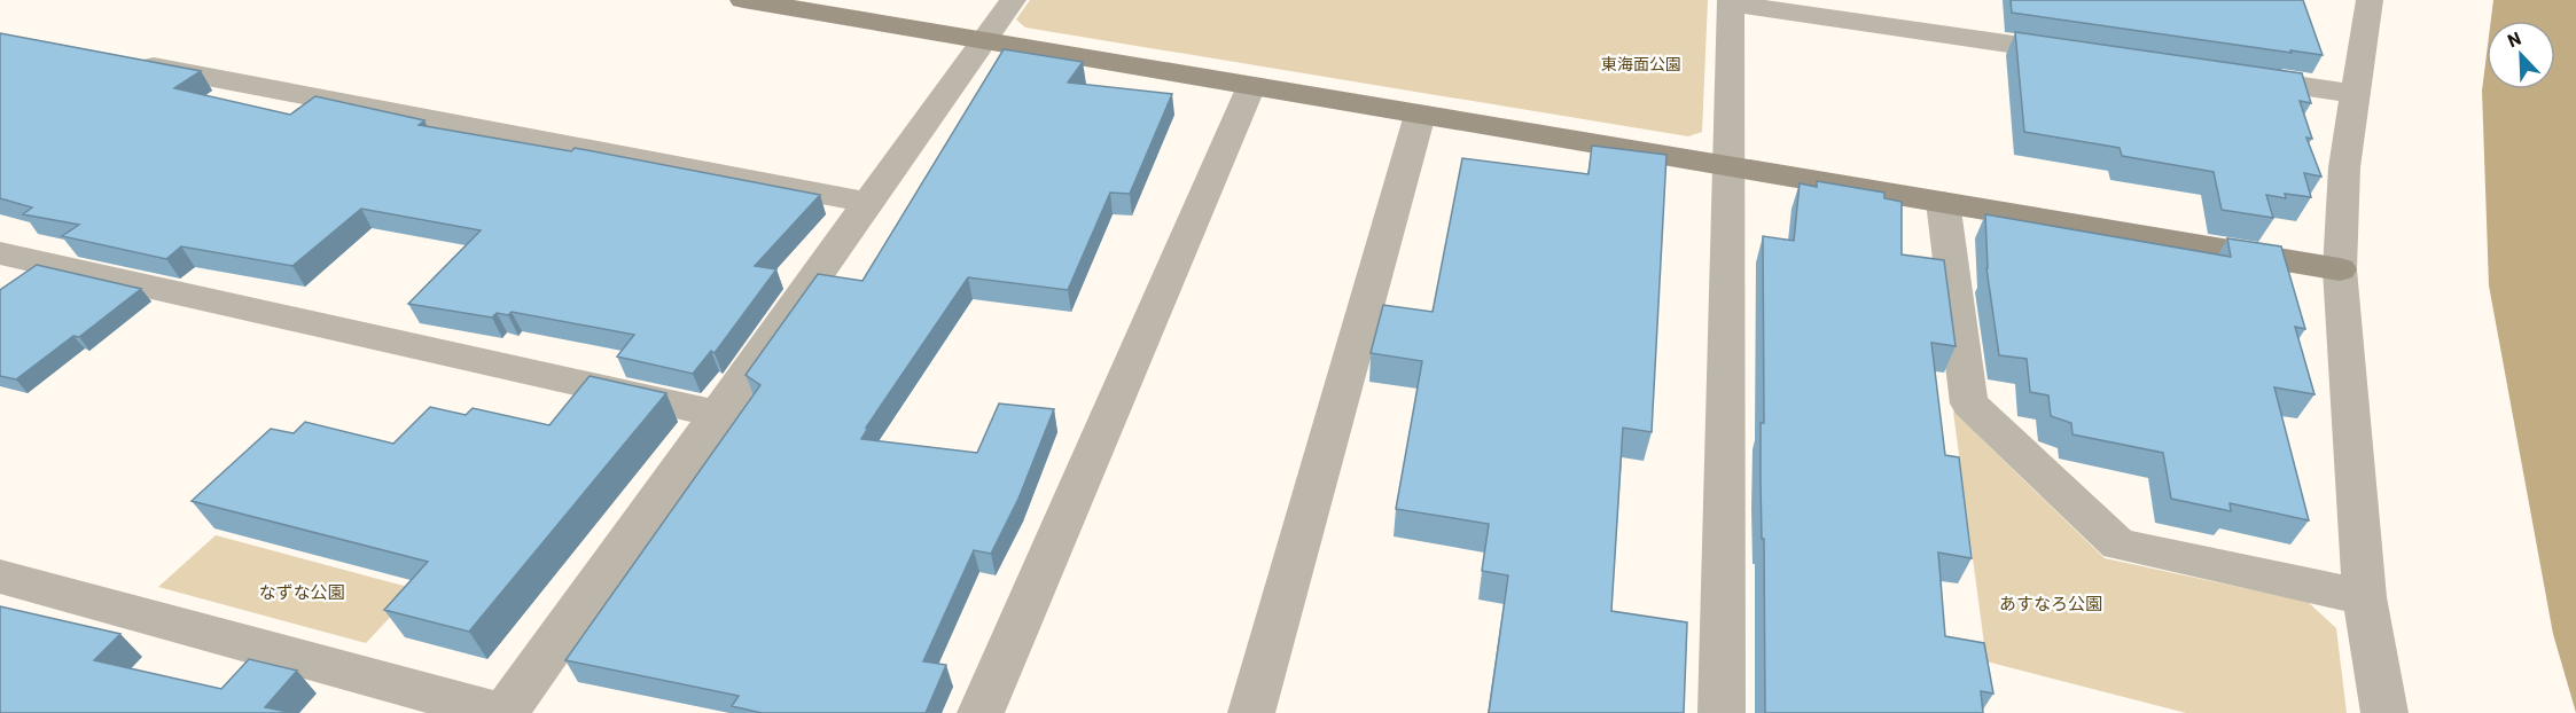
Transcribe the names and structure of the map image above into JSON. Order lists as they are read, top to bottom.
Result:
{
  "parks": ["東海面公園", "なずな公園", "あすなろ公園"],
  "north": "top left"
}
